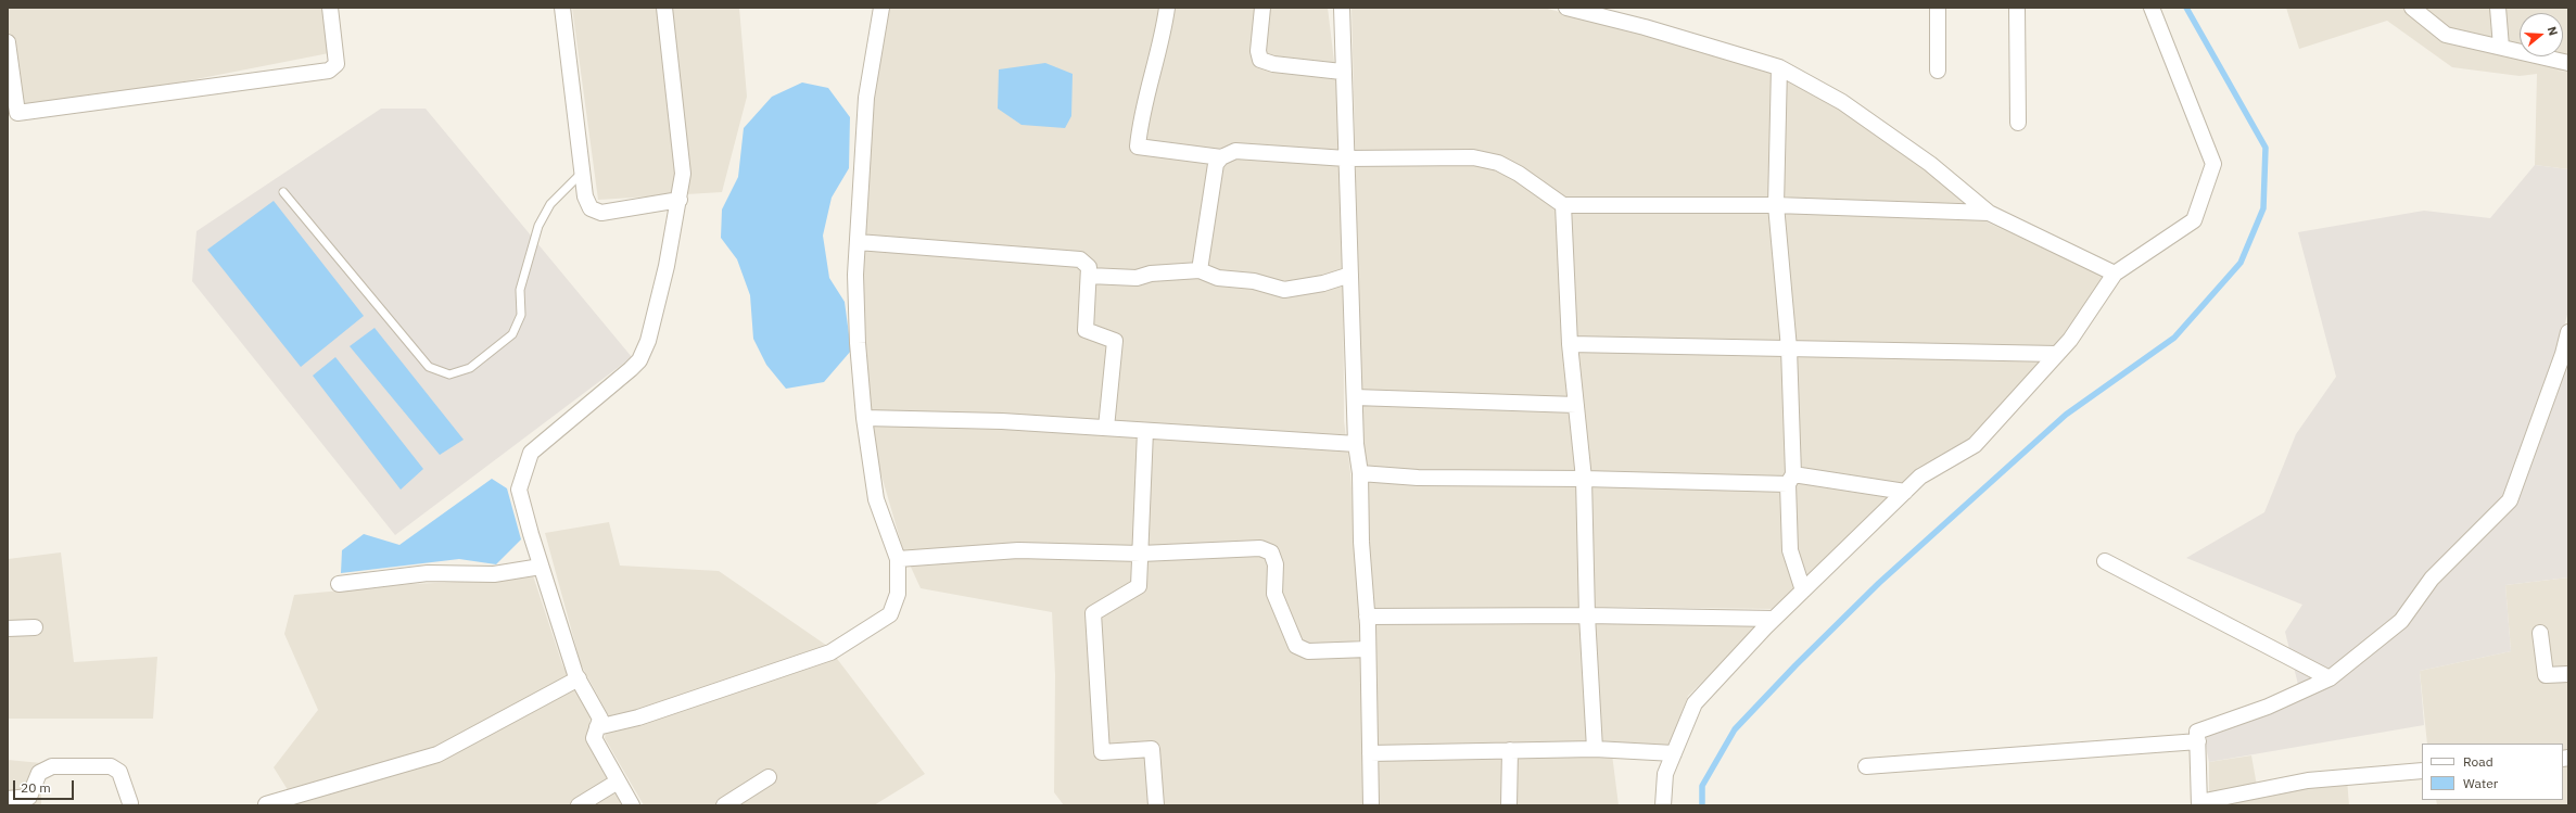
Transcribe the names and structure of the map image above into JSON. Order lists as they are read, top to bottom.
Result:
{
  "legend": ["Road", "Water"],
  "scale_bar": "20 m",
  "north": "right"
}
